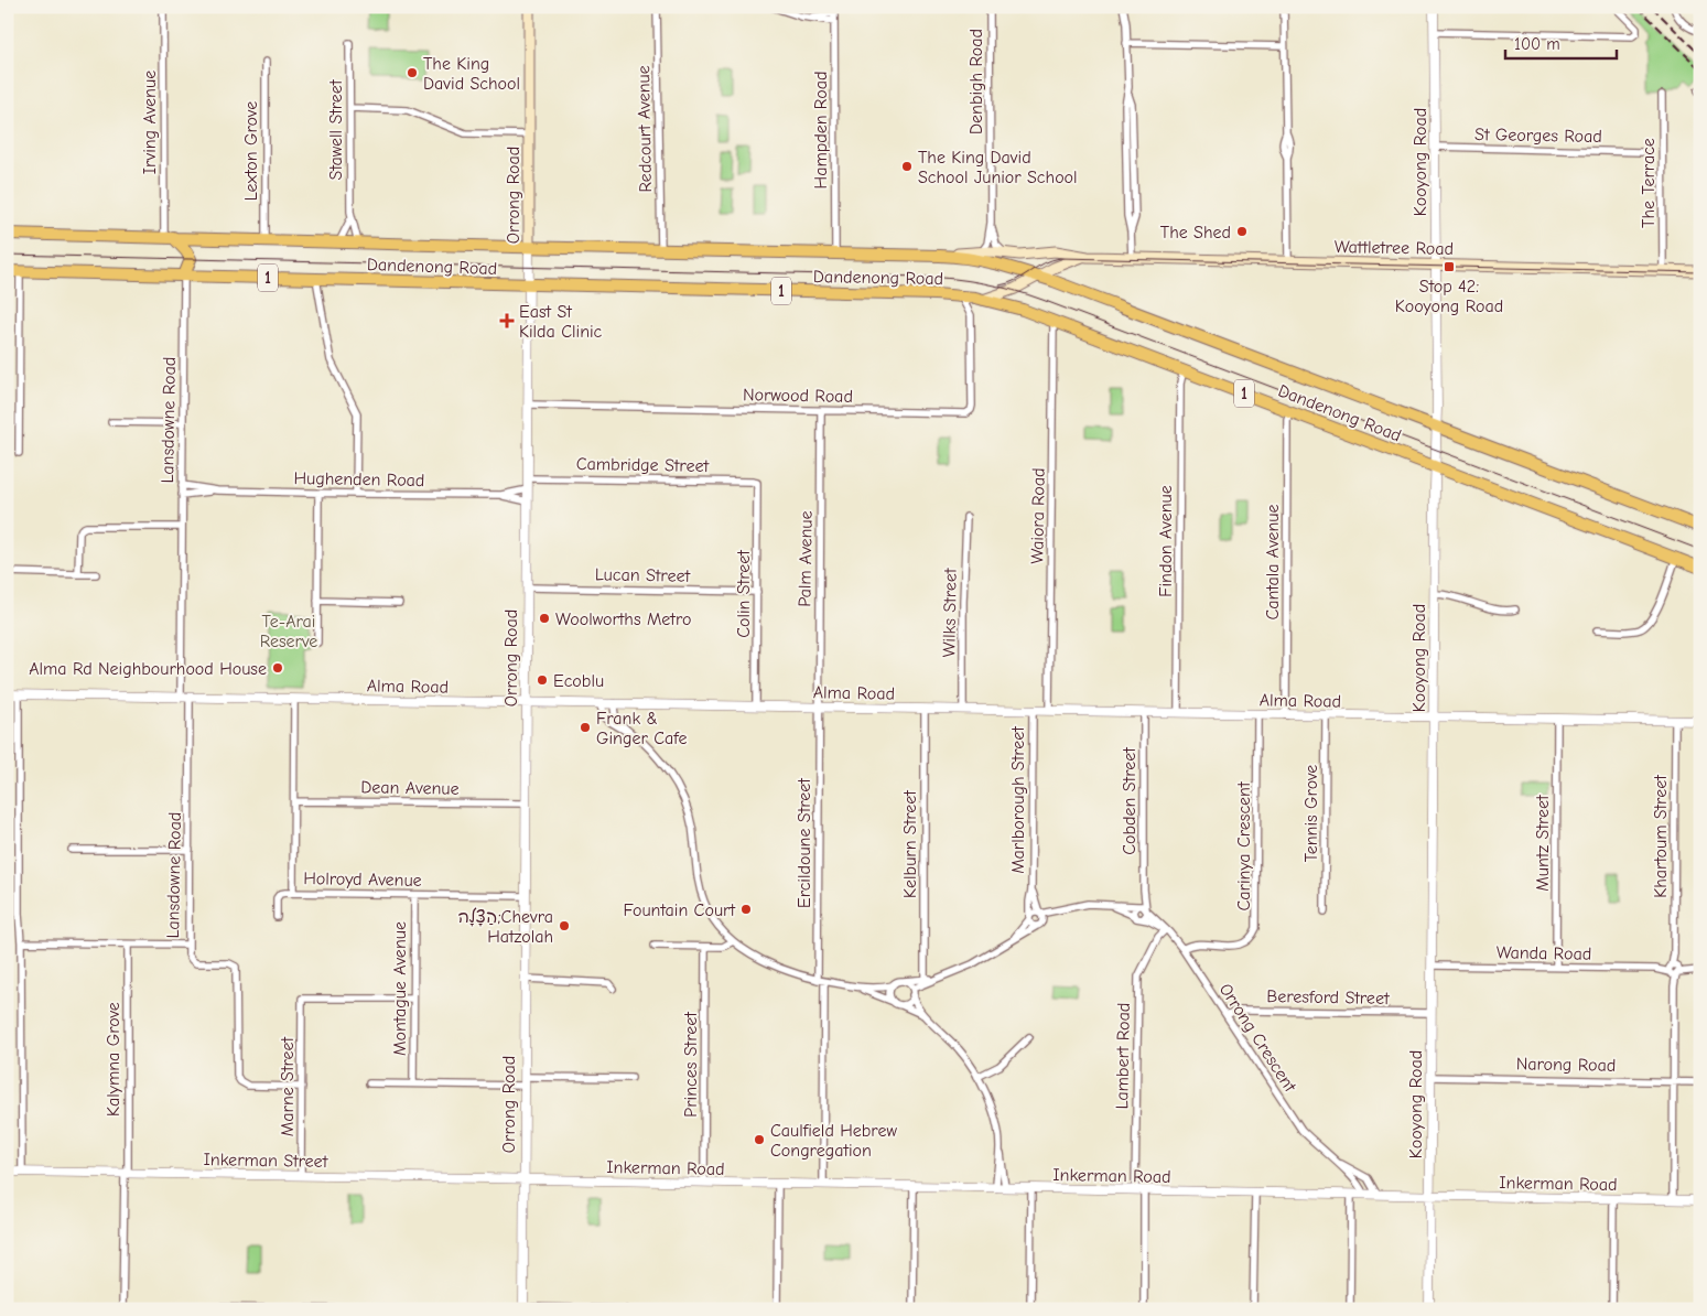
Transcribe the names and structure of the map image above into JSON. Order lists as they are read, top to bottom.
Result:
{
  "streets": {
    "highway": ["Dandenong Road", "1"],
    "main road": ["Orrong Road", "Wattletree Road"],
    "street": [
      "Denbigh Road",
      "Irving Avenue",
      "Redcourt Avenue",
      "Stawell Street",
      "Hampden Road",
      "St Georges Road",
      "Lexton Grove",
      "Kooyong Road",
      "The Terrace",
      "Norwood Road",
      "Lansdowne Road",
      "Cambridge Street",
      "Hughenden Road",
      "Waiora Road",
      "Findon Avenue",
      "Palm Avenue",
      "Cantala Avenue",
      "Lucan Street",
      "Colin Street",
      "Wilks Street",
      "Alma Road",
      "Dean Avenue",
      "Marlborough Street",
      "Cobden Street",
      "Tennis Grove",
      "Khartoum Street",
      "Ercildoune Street",
      "Muntz Street",
      "Kelburn Street",
      "Carinya Crescent",
      "Holroyd Avenue",
      "Wanda Road",
      "Montague Avenue",
      "Beresford Street",
      "Orrong Crescent",
      "Lambert Road",
      "Kalymna Grove",
      "Narong Road",
      "Princes Street",
      "Marne Street",
      "Inkerman Street",
      "Inkerman Road"
    ]
  },
  "crossings": [
    ["Denbigh Road", "Wattletree Road"],
    ["Irving Avenue", "Dandenong Road"],
    ["Redcourt Avenue", "Dandenong Road"],
    ["Stawell Street", "Dandenong Road"],
    ["Hampden Road", "Dandenong Road"],
    ["St Georges Road", "Kooyong Road"],
    ["Lexton Grove", "Dandenong Road"],
    ["Kooyong Road", "Wattletree Road"],
    ["Kooyong Road", "Dandenong Road"],
    ["Kooyong Road", "Alma Road"],
    ["Kooyong Road", "Wanda Road"],
    ["Kooyong Road", "Beresford Street"],
    ["Kooyong Road", "Narong Road"],
    ["Kooyong Road", "Inkerman Road"],
    ["The Terrace", "Wattletree Road"],
    ["Orrong Road", "Dandenong Road"],
    ["Orrong Road", "Norwood Road"],
    ["Orrong Road", "Cambridge Street"],
    ["Orrong Road", "Hughenden Road"],
    ["Orrong Road", "Lucan Street"],
    ["Orrong Road", "Alma Road"],
    ["Orrong Road", "Dean Avenue"],
    ["Orrong Road", "Holroyd Avenue"],
    ["Orrong Road", "Inkerman Street"],
    ["Orrong Road", "Inkerman Road"],
    ["Wattletree Road", "Dandenong Road"],
    ["Dandenong Road", "Norwood Road"],
    ["Dandenong Road", "Lansdowne Road"],
    ["Dandenong Road", "Waiora Road"],
    ["Dandenong Road", "Findon Avenue"],
    ["Dandenong Road", "Cantala Avenue"],
    ["Norwood Road", "Palm Avenue"],
    ["Lansdowne Road", "Hughenden Road"],
    ["Lansdowne Road", "Alma Road"],
    ["Lansdowne Road", "Marne Street"],
    ["Cambridge Street", "Colin Street"],
    ["Waiora Road", "Alma Road"],
    ["Findon Avenue", "Alma Road"],
    ["Palm Avenue", "Alma Road"],
    ["Palm Avenue", "Ercildoune Street"],
    ["Cantala Avenue", "Alma Road"],
    ["Lucan Street", "Colin Street"],
    ["Colin Street", "Alma Road"],
    ["Wilks Street", "Alma Road"],
    ["Alma Road", "Marlborough Street"],
    ["Alma Road", "Cobden Street"],
    ["Alma Road", "Tennis Grove"],
    ["Alma Road", "Khartoum Street"],
    ["Alma Road", "Ercildoune Street"],
    ["Alma Road", "Muntz Street"],
    ["Alma Road", "Kelburn Street"],
    ["Alma Road", "Carinya Crescent"],
    ["Alma Road", "Holroyd Avenue"],
    ["Dean Avenue", "Holroyd Avenue"],
    ["Cobden Street", "Orrong Crescent"],
    ["Khartoum Street", "Wanda Road"],
    ["Khartoum Street", "Narong Road"],
    ["Khartoum Street", "Inkerman Road"],
    ["Ercildoune Street", "Inkerman Road"],
    ["Muntz Street", "Wanda Road"],
    ["Carinya Crescent", "Orrong Crescent"],
    ["Holroyd Avenue", "Montague Avenue"],
    ["Montague Avenue", "Marne Street"],
    ["Beresford Street", "Orrong Crescent"],
    ["Orrong Crescent", "Lambert Road"],
    ["Orrong Crescent", "Inkerman Road"],
    ["Lambert Road", "Inkerman Road"],
    ["Kalymna Grove", "Inkerman Street"],
    ["Princes Street", "Inkerman Road"],
    ["Marne Street", "Inkerman Street"],
    ["Inkerman Street", "Inkerman Road"]
  ],
  "parks": ["Te-Arai Reserve"],
  "places": {
    "other": [
      "The King David School",
      "The King David School Junior School",
      "The Shed",
      "Woolworths Metro",
      "Alma Rd Neighbourhood House",
      "Ecoblu",
      "Frank & Ginger Cafe",
      "Fountain Court",
      "הַצָּלָה;Chevra Hatzolah",
      "Caulfield Hebrew Congregation"
    ],
    "transit": ["Stop 42: Kooyong Road"],
    "health": ["East St Kilda Clinic"]
  },
  "scale_bar": "100 m"
}
